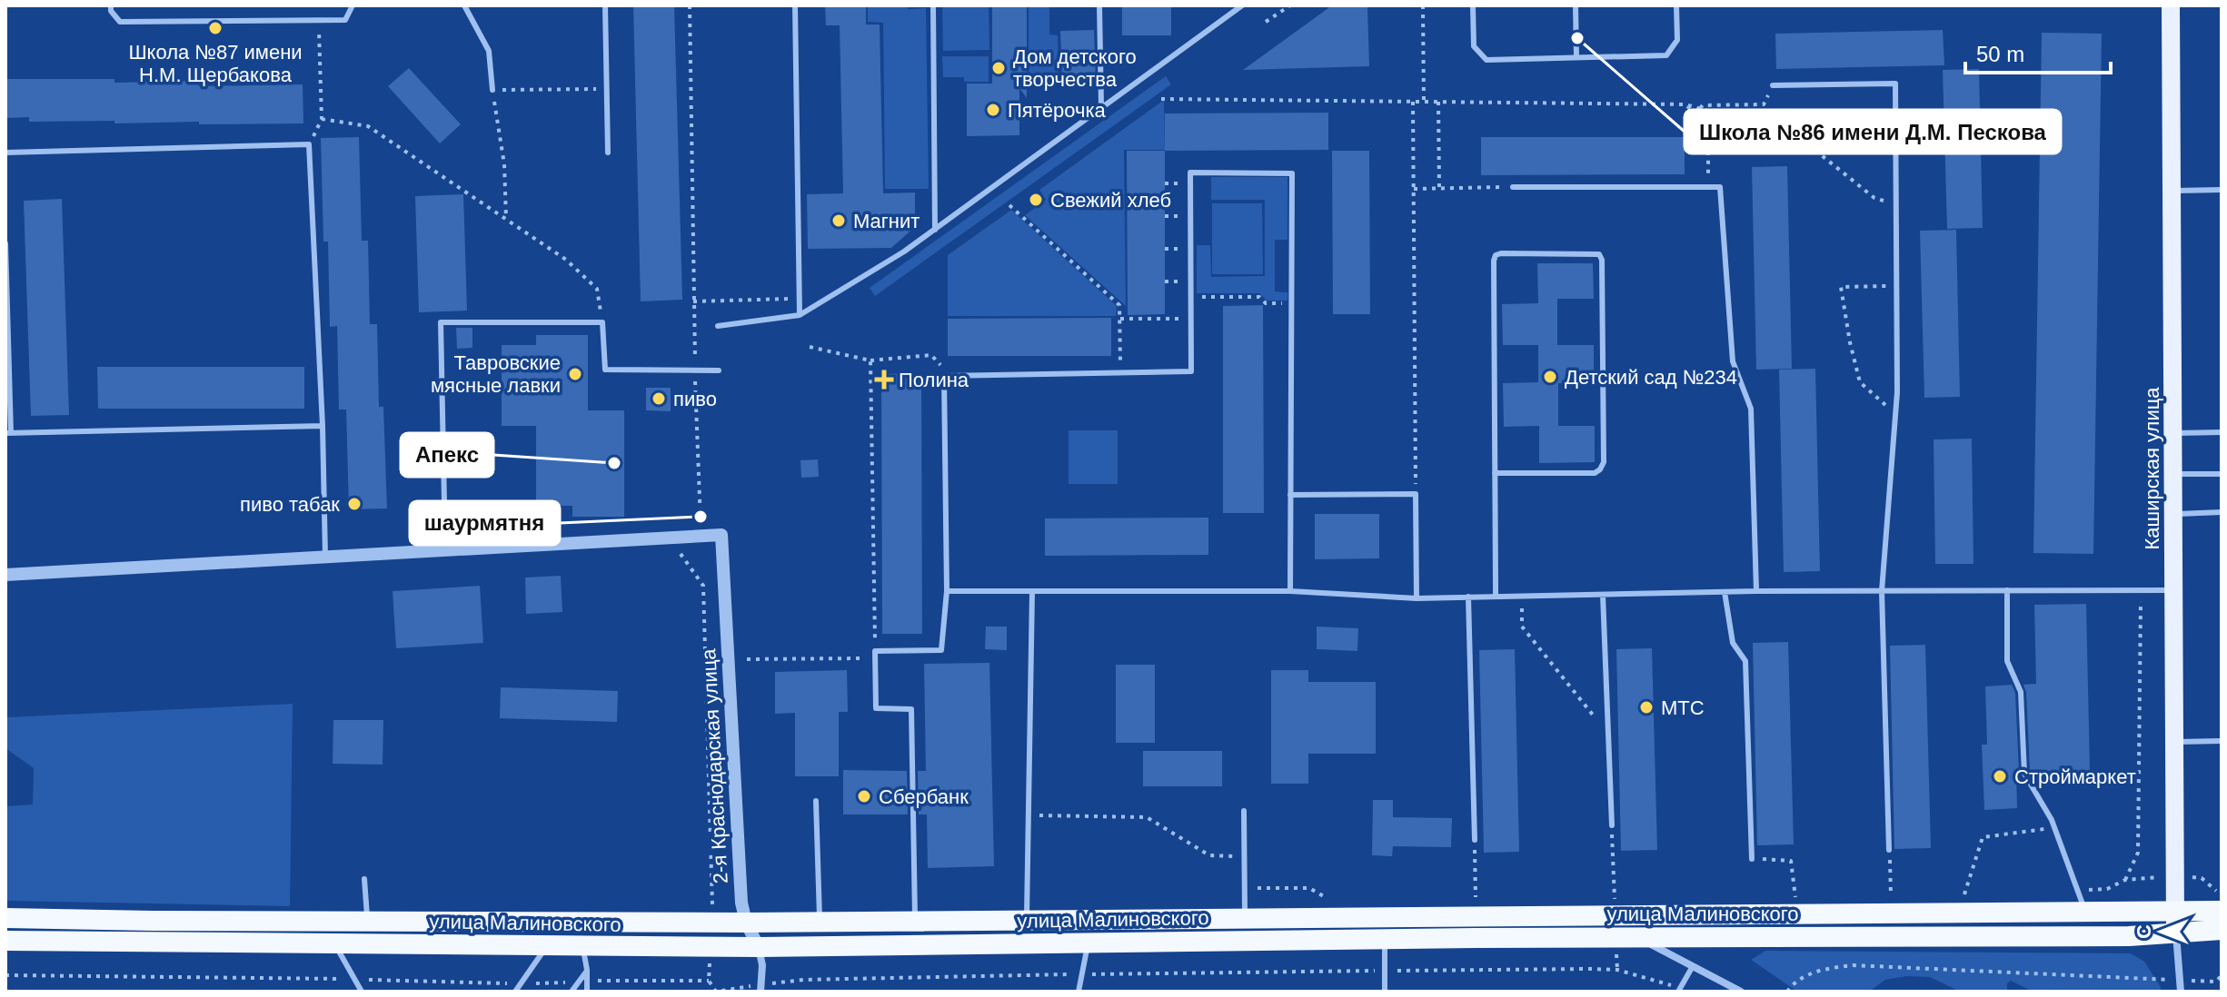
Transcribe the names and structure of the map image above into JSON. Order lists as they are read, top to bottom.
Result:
{
  "streets": {
    "highway": ["улица Малиновского"],
    "main road": ["Каширская улица"],
    "street": ["2-я Краснодарская улица"]
  },
  "crossings": [
    ["Каширская улица", "улица Малиновского"],
    ["2-я Краснодарская улица", "улица Малиновского"]
  ],
  "places": {
    "other": [
      "Школа №87 имени Н.М. Щербакова",
      "Школа №86 имени Д.М. Пескова",
      "Дом детского творчества",
      "Пятёрочка",
      "Свежий хлеб",
      "Магнит",
      "Тавровские мясные лавки",
      "Детский сад №234",
      "пиво",
      "Апекс",
      "пиво табак",
      "шаурмятня",
      "МТС",
      "Строймаркет",
      "Сбербанк"
    ],
    "health": ["Полина"]
  },
  "scale_bar": "50 m",
  "north": "left"
}
